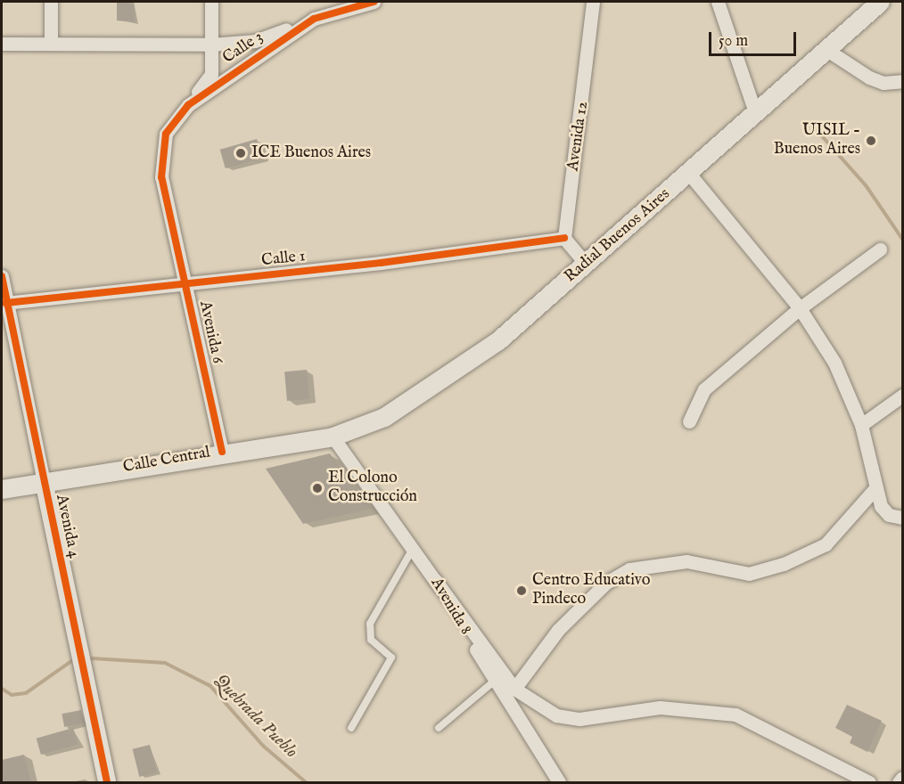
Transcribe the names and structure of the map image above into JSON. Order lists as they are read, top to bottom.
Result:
{
  "streets": {
    "main road": ["Radial Buenos Aires", "Calle Central"],
    "street": [
      "Calle 3",
      "Avenida 12",
      "Calle 1",
      "Avenida 6",
      "Avenida 4",
      "Avenida 8"
    ]
  },
  "crossings": [
    ["Calle 3", "Avenida 6"],
    ["Avenida 12", "Calle 1"],
    ["Radial Buenos Aires", "Calle Central"],
    ["Radial Buenos Aires", "Avenida 8"],
    ["Calle 1", "Avenida 6"],
    ["Calle 1", "Avenida 4"],
    ["Avenida 6", "Calle Central"],
    ["Calle Central", "Avenida 4"],
    ["Calle Central", "Avenida 8"]
  ],
  "water": ["Quebrada Pueblo"],
  "places": [
    "UISIL - Buenos Aires",
    "ICE Buenos Aires",
    "El Colono Construcción",
    "Centro Educativo Pindeco"
  ],
  "scale_bar": "50 m"
}
